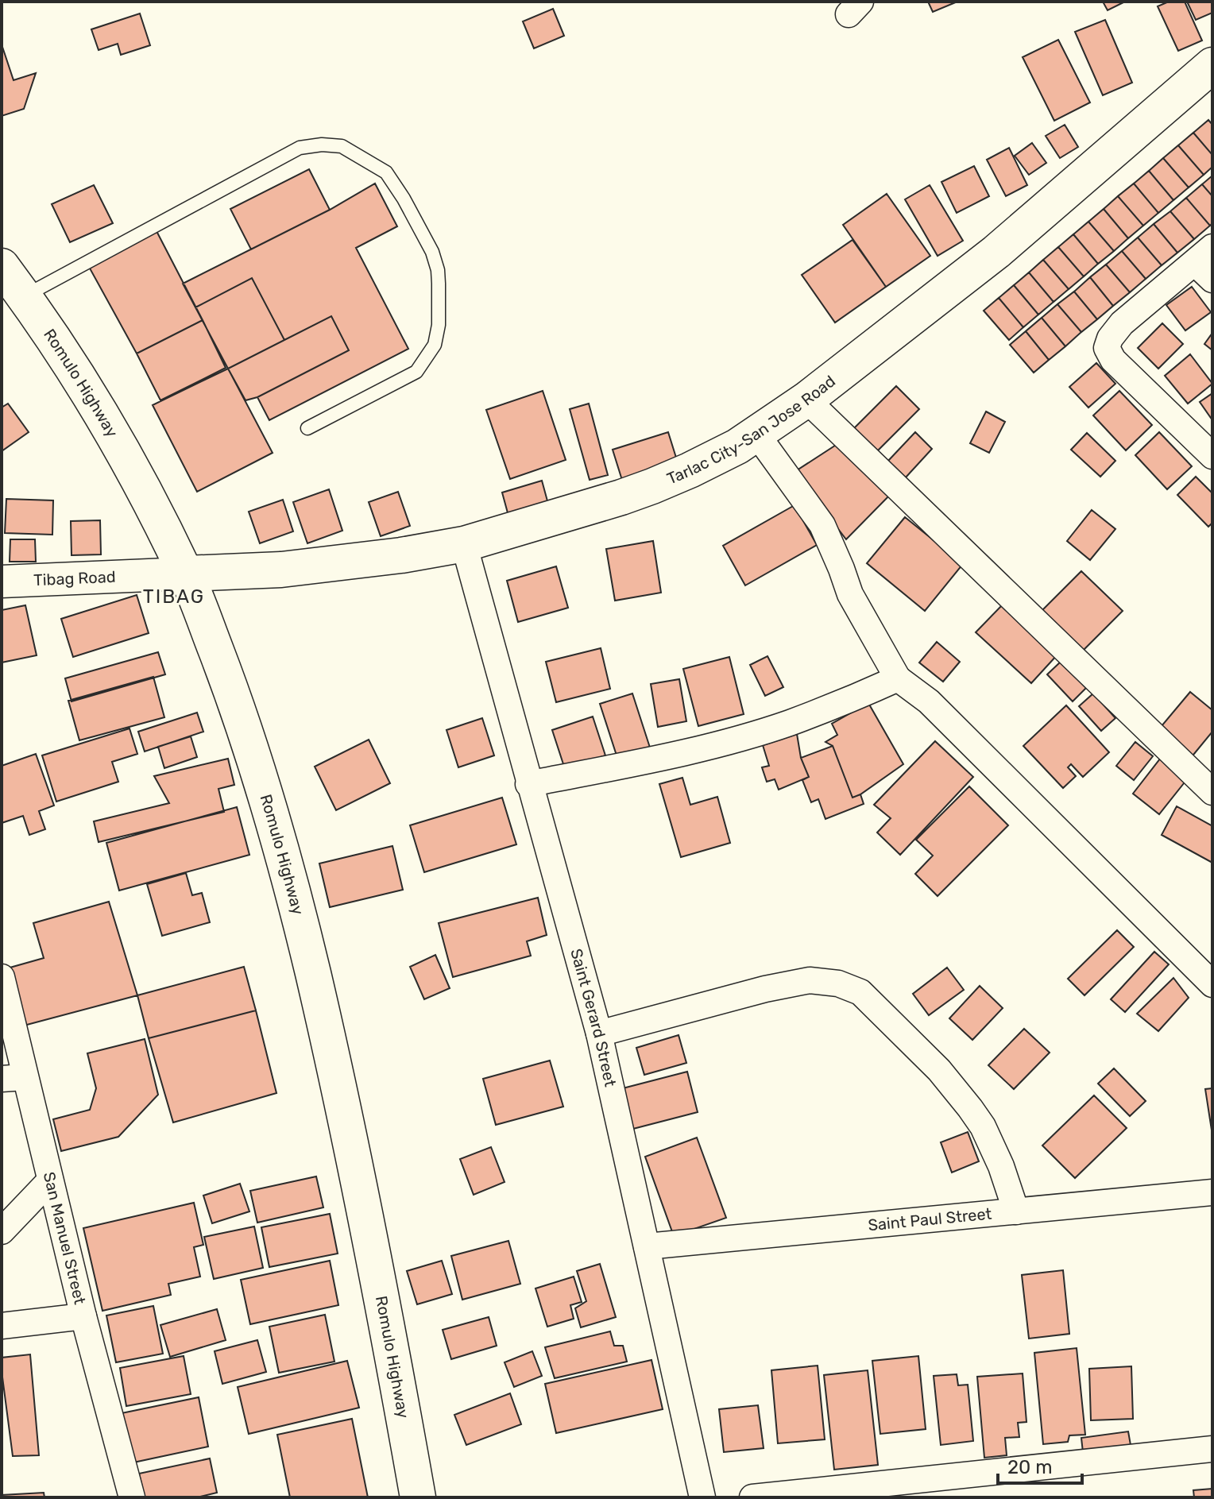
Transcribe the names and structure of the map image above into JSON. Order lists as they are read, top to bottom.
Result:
{
  "streets": {
    "main road": ["Romulo Highway", "Tarlac City-San Jose Road"],
    "street": [
      "Tibag Road",
      "Saint Gerard Street",
      "Saint Paul Street",
      "San Manuel Street"
    ]
  },
  "crossings": [
    ["Romulo Highway", "Tarlac City-San Jose Road"],
    ["Romulo Highway", "Tibag Road"],
    ["Tarlac City-San Jose Road", "Tibag Road"],
    ["Tarlac City-San Jose Road", "Saint Gerard Street"],
    ["Saint Gerard Street", "Saint Paul Street"]
  ],
  "districts": ["TIBAG"],
  "scale_bar": "20 m"
}
